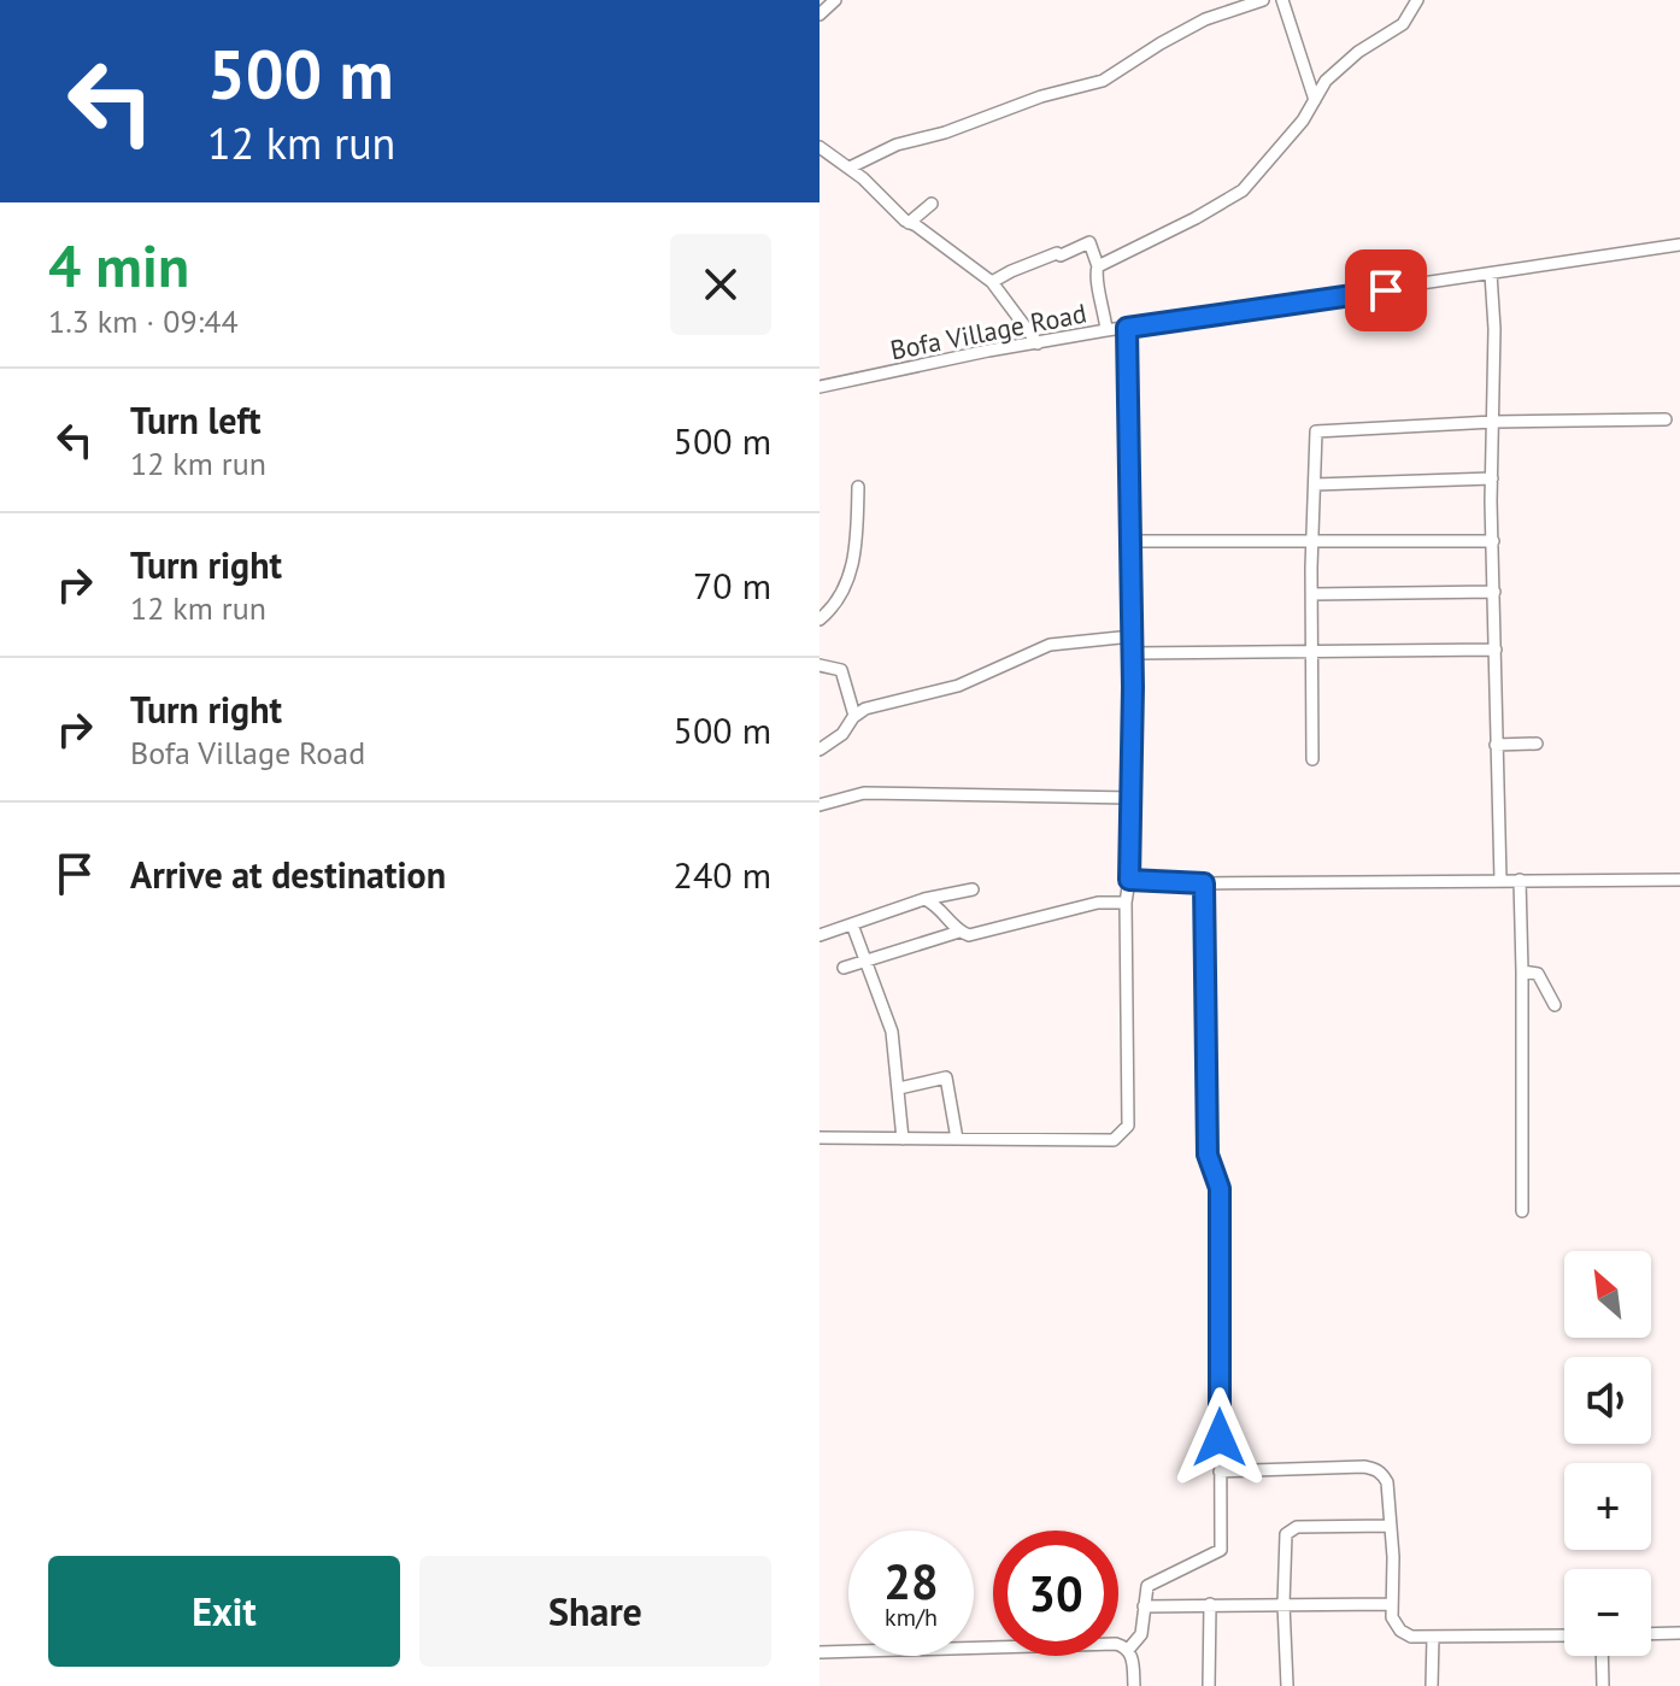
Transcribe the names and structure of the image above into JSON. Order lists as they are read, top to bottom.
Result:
{
  "streets": {
    "street": ["Bofa Village Road"]
  },
  "north": "top left",
  "page": {
    "turn": ["500 m", "12 km run"],
    "heading": ["4 min", "1.3 km · 09:44"],
    "list": [
      {
        "name": "Turn left",
        "note": "12 km run",
        "value": "500 m"
      },
      {
        "name": "Turn right",
        "note": "12 km run",
        "value": "70 m"
      },
      {
        "name": "Turn right",
        "note": "Bofa Village Road",
        "value": "500 m"
      },
      {
        "name": "Arrive at destination",
        "value": "240 m"
      }
    ],
    "map_buttons": ["+", "−"],
    "speed": "28 km/h",
    "limit": "30",
    "buttons": ["Exit", "Share"]
  }
}
